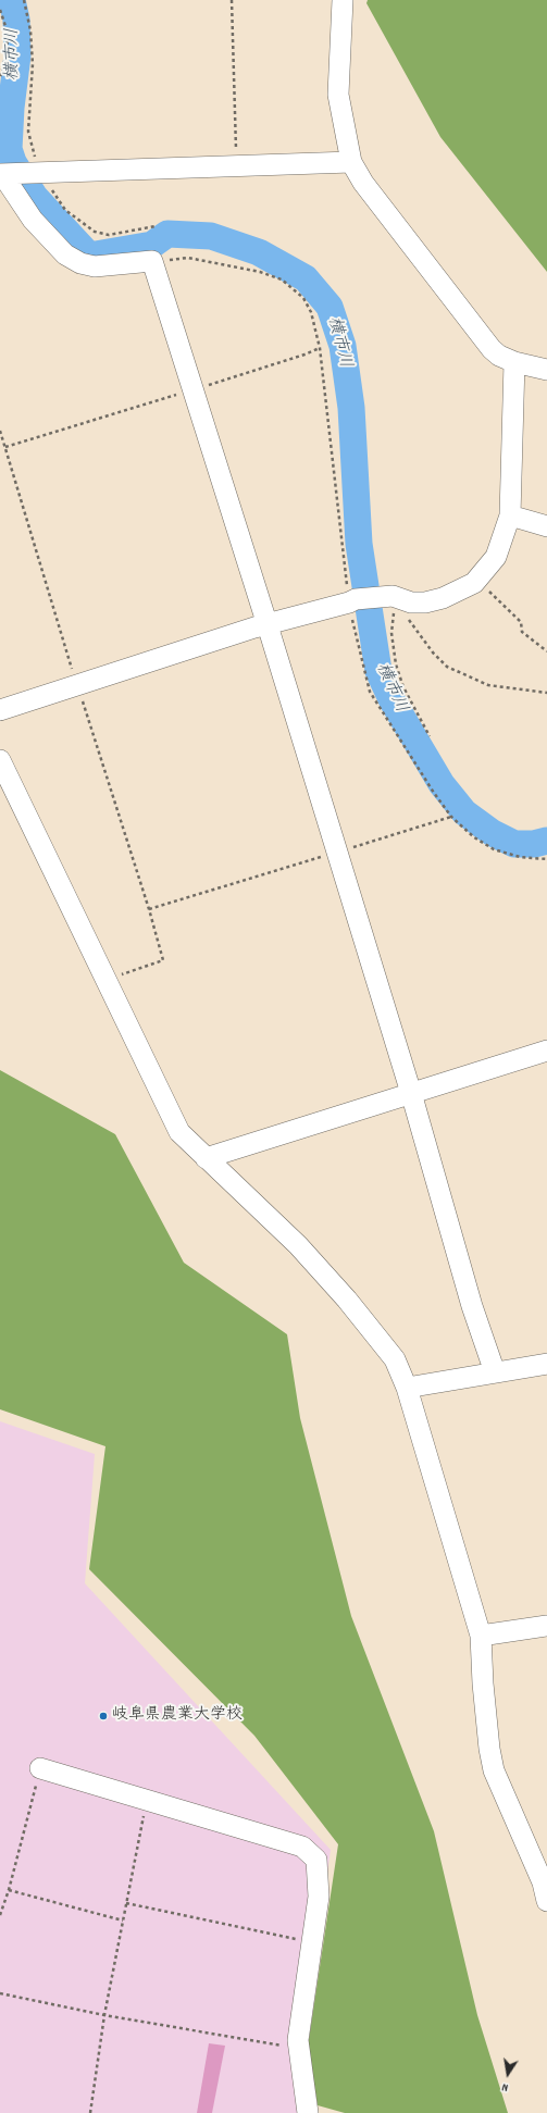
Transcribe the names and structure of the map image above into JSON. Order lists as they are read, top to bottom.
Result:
{
  "water": ["横市川"],
  "places": ["岐阜県農業大学校"],
  "north": "bottom"
}
